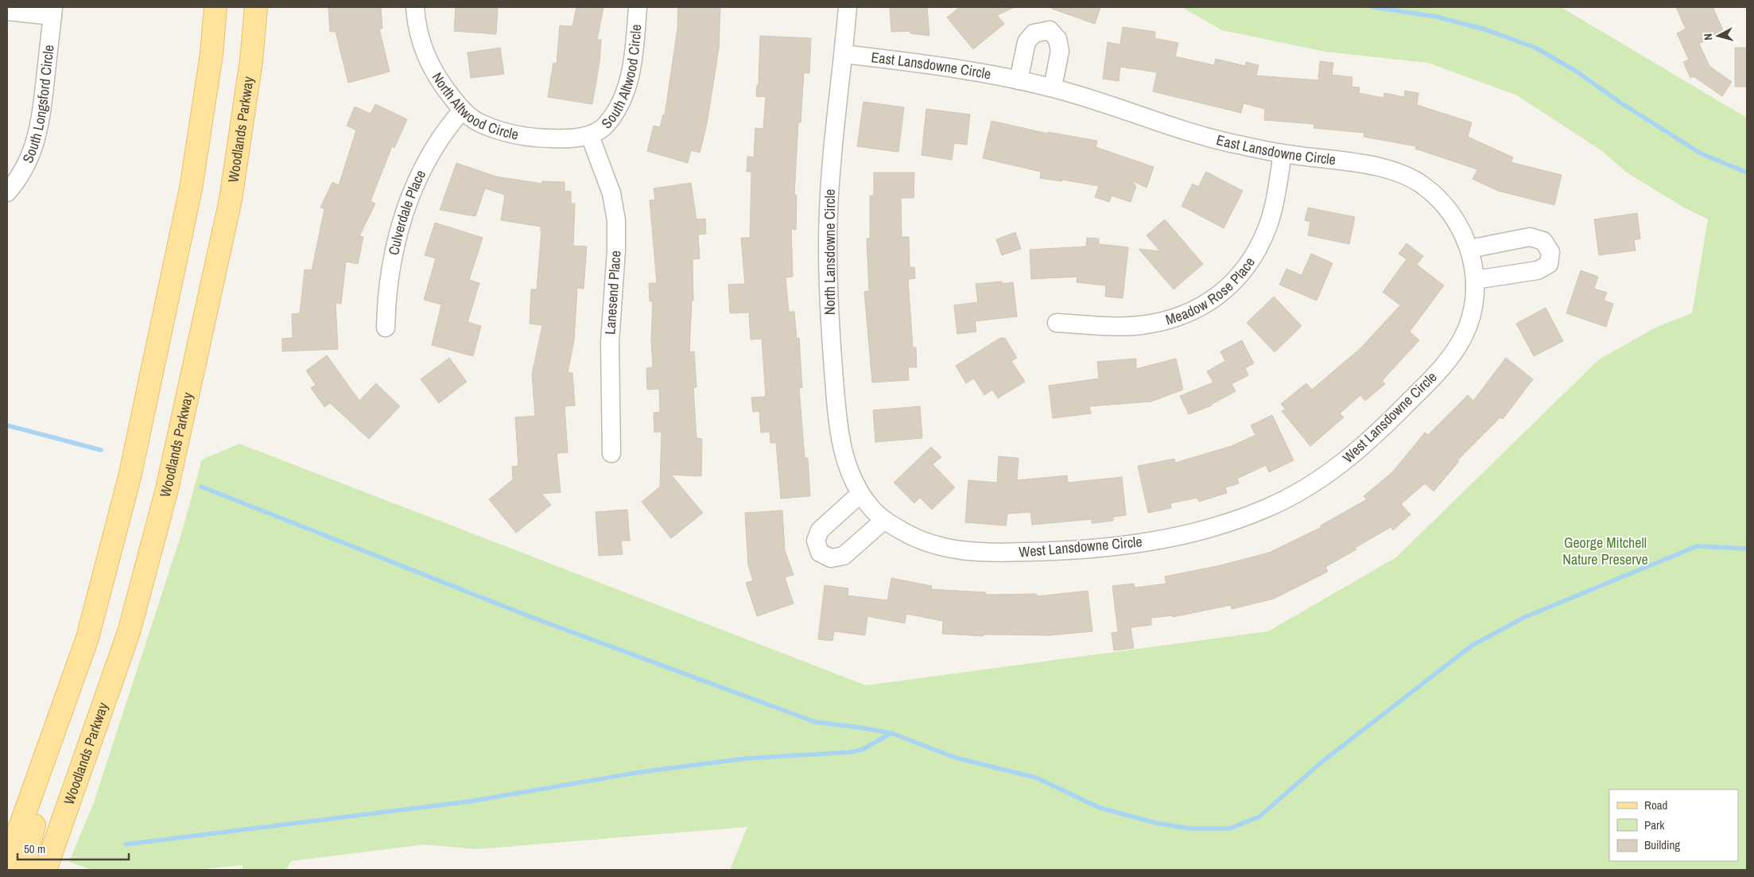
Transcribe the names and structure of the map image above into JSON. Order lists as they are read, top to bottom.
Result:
{
  "streets": {
    "main road": ["Woodlands Parkway"],
    "street": [
      "East Lansdowne Circle",
      "South Altwood Circle",
      "South Longsford Circle",
      "North Altwood Circle",
      "Culverdale Place",
      "North Lansdowne Circle",
      "Meadow Rose Place",
      "Lanesend Place",
      "West Lansdowne Circle"
    ]
  },
  "crossings": [
    ["East Lansdowne Circle", "North Lansdowne Circle"],
    ["East Lansdowne Circle", "Meadow Rose Place"],
    ["East Lansdowne Circle", "West Lansdowne Circle"],
    ["South Altwood Circle", "North Altwood Circle"],
    ["South Altwood Circle", "Lanesend Place"],
    ["North Altwood Circle", "Culverdale Place"],
    ["North Altwood Circle", "Lanesend Place"],
    ["North Lansdowne Circle", "West Lansdowne Circle"]
  ],
  "parks": ["George Mitchell Nature Preserve"],
  "legend": ["Road", "Park", "Building"],
  "scale_bar": "50 m",
  "north": "left"
}
